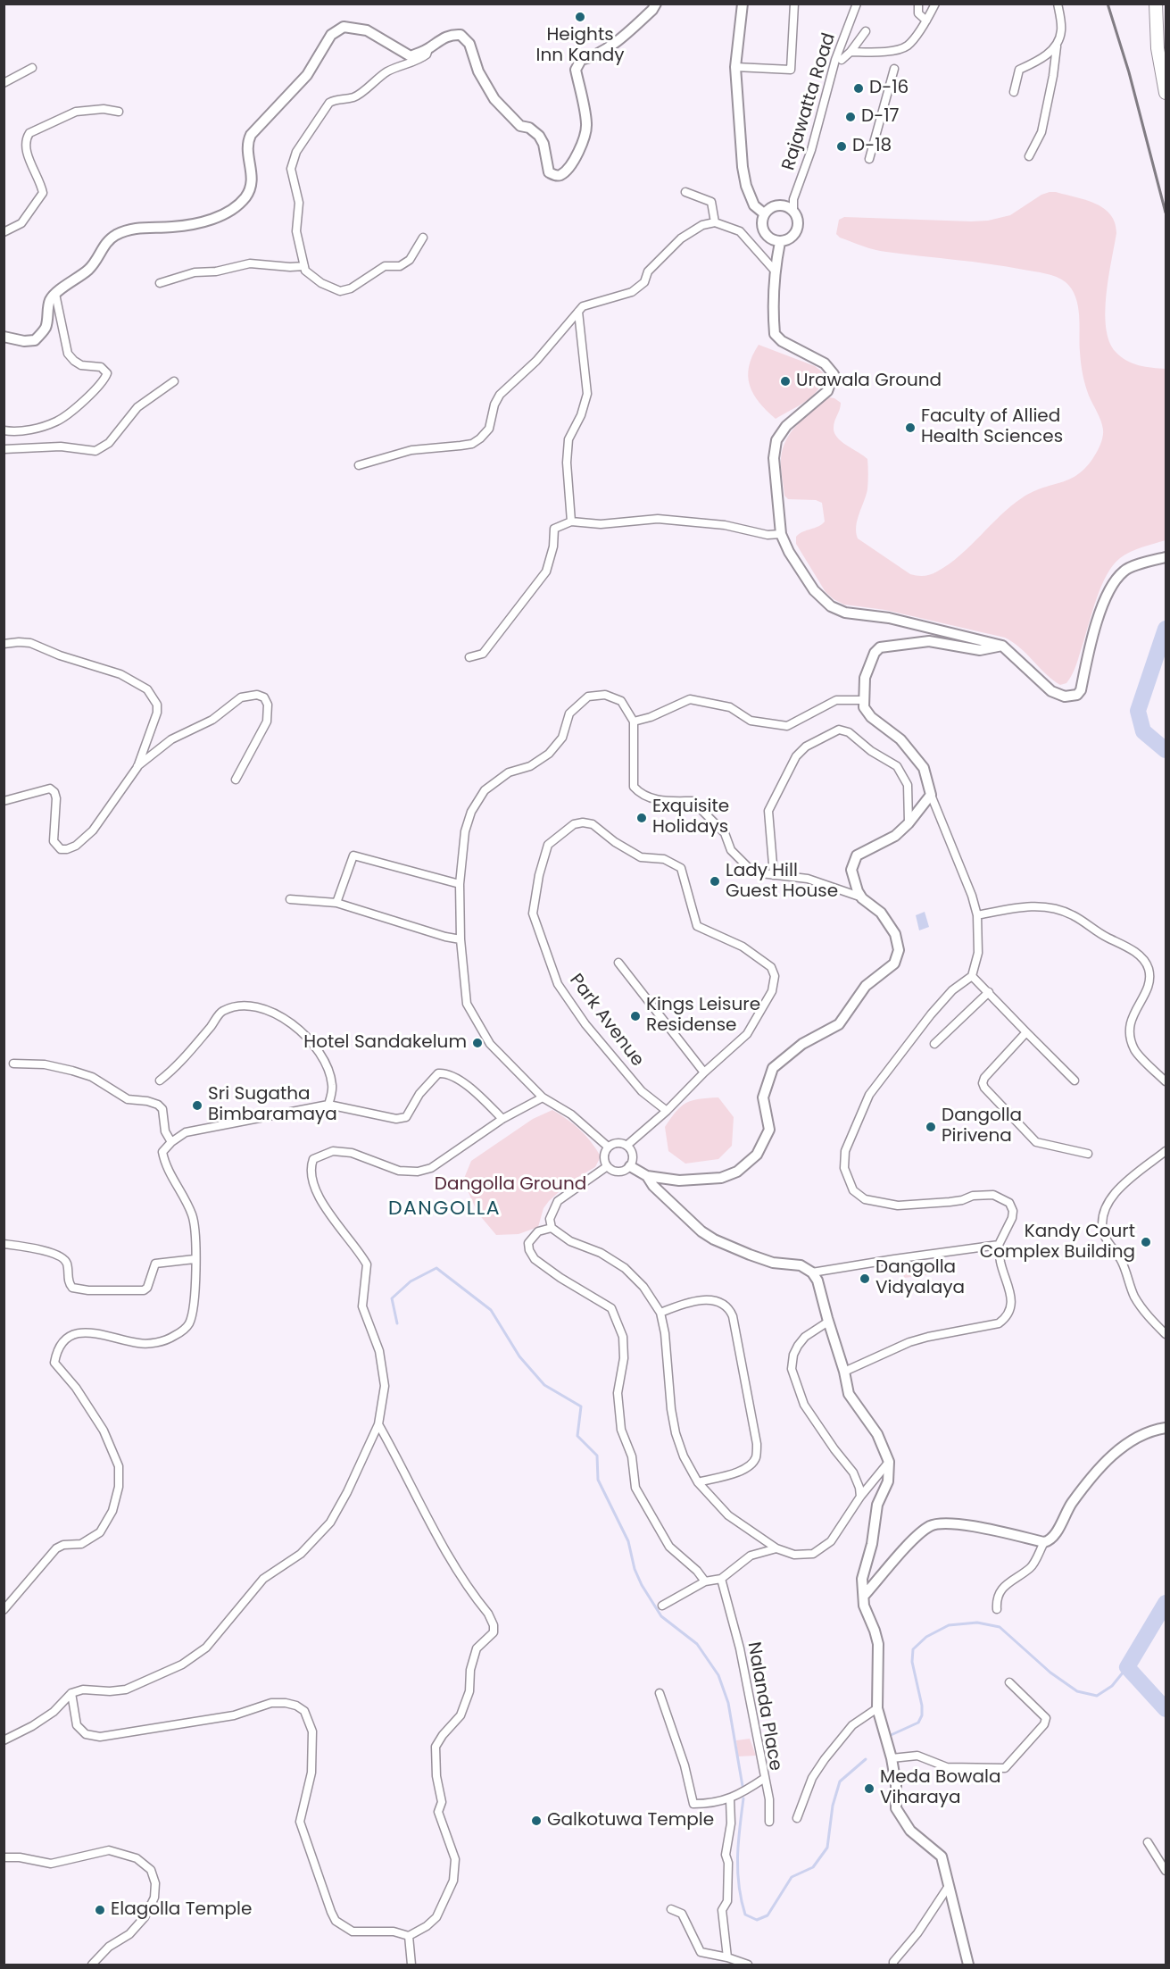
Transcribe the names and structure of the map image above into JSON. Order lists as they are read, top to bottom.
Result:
{
  "streets": {
    "street": ["Rajawatta Road", "Park Avenue", "Nalanda Place"]
  },
  "districts": ["DANGOLLA"],
  "parks": ["Dangolla Ground"],
  "places": [
    "Heights Inn Kandy",
    "D-16",
    "D-17",
    "D-18",
    "Urawala Ground",
    "Faculty of Allied Health Sciences",
    "Exquisite Holidays",
    "Lady Hill Guest House",
    "Kings Leisure Residense",
    "Hotel Sandakelum",
    "Sri Sugatha Bimbaramaya",
    "Dangolla Pirivena",
    "Kandy Court Complex Building",
    "Dangolla Vidyalaya",
    "Meda Bowala Viharaya",
    "Galkotuwa Temple",
    "Elagolla Temple"
  ]
}
